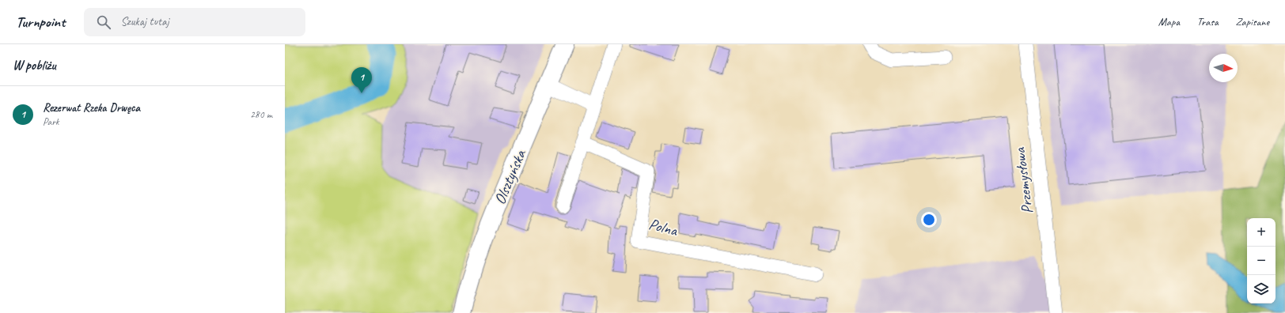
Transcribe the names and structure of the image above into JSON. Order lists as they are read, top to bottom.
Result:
{
  "streets": {
    "street": ["Olsztyńska", "Przemysłowa", "Polna"]
  },
  "north": "right",
  "page": {
    "header": "Turnpoint",
    "search": "Szukaj tutaj",
    "nav": ["Mapa", "Trasa", "Zapisane"],
    "heading": "W pobliżu",
    "pins": "1",
    "list": [
      {
        "mark": "1",
        "name": "Rezerwat Rzeka Drwęca",
        "note": "Park",
        "value": "280 m"
      }
    ],
    "map_buttons": ["+", "−"]
  }
}
